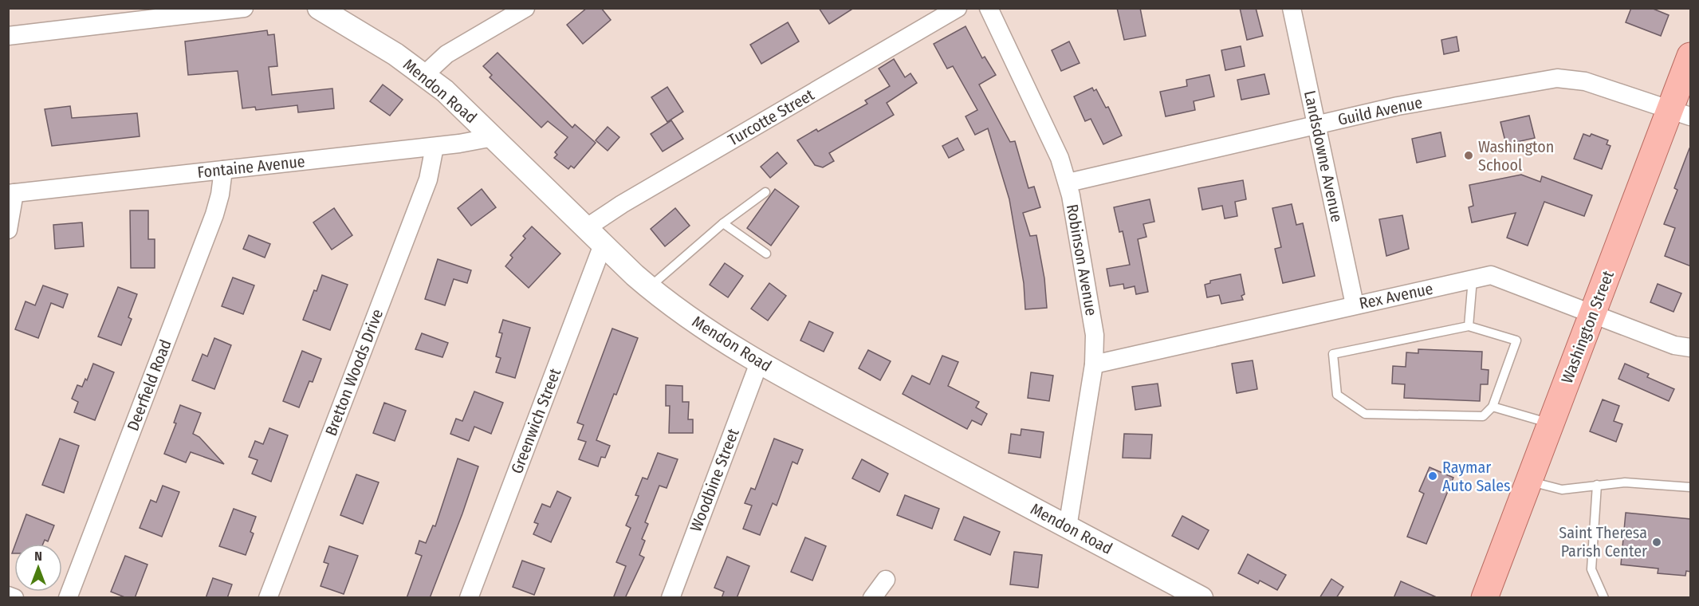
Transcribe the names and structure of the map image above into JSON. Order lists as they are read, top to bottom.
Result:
{
  "streets": {
    "main road": ["Washington Street"],
    "street": [
      "Mendon Road",
      "Guild Avenue",
      "Turcotte Street",
      "Landsdowne Avenue",
      "Fontaine Avenue",
      "Robinson Avenue",
      "Rex Avenue",
      "Bretton Woods Drive",
      "Deerfield Road",
      "Greenwich Street",
      "Woodbine Street"
    ]
  },
  "crossings": [
    ["Mendon Road", "Turcotte Street"],
    ["Mendon Road", "Fontaine Avenue"],
    ["Mendon Road", "Robinson Avenue"],
    ["Mendon Road", "Greenwich Street"],
    ["Mendon Road", "Woodbine Street"],
    ["Guild Avenue", "Landsdowne Avenue"],
    ["Guild Avenue", "Robinson Avenue"],
    ["Guild Avenue", "Washington Street"],
    ["Landsdowne Avenue", "Rex Avenue"],
    ["Fontaine Avenue", "Bretton Woods Drive"],
    ["Fontaine Avenue", "Deerfield Road"],
    ["Robinson Avenue", "Rex Avenue"],
    ["Rex Avenue", "Washington Street"]
  ],
  "places": ["Washington School", "Raymar Auto Sales", "Saint Theresa Parish Center"],
  "north": "top"
}
